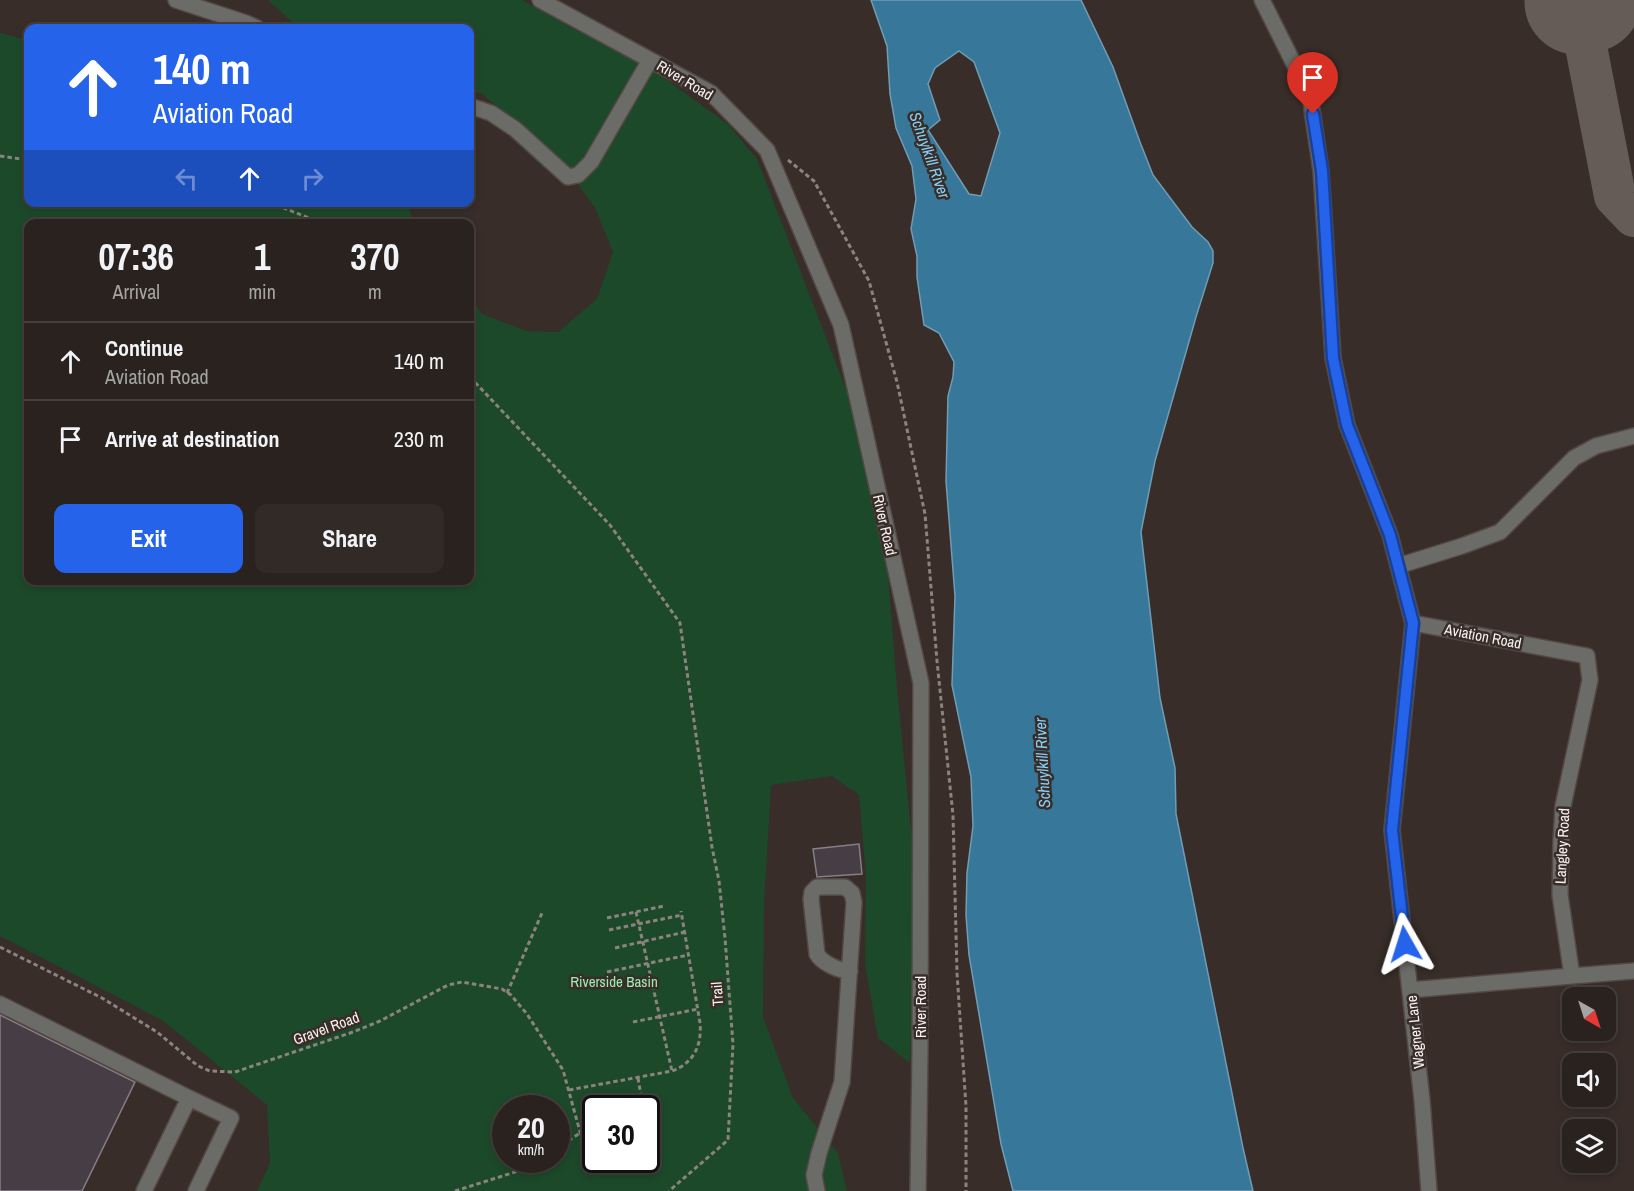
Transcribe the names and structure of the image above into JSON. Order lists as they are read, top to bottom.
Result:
{
  "streets": {
    "street": [
      "River Road",
      "Aviation Road",
      "Langley Road",
      "Wagner Lane"
    ],
    "path": ["Trail", "Gravel Road"]
  },
  "crossings": [
    ["Aviation Road", "Langley Road"],
    ["Aviation Road", "Wagner Lane"]
  ],
  "water": ["Schuylkill River"],
  "parks": ["Riverside Basin"],
  "north": "bottom right",
  "page": {
    "turn": ["140 m", "Aviation Road"],
    "eta": [
      "07:36",
      "Arrival",
      "1",
      "min",
      "370",
      "m"
    ],
    "list": [
      {
        "name": "Continue",
        "note": "Aviation Road",
        "value": "140 m"
      },
      {
        "name": "Arrive at destination",
        "value": "230 m"
      }
    ],
    "buttons": ["Exit", "Share"],
    "speed": "20 km/h",
    "limit": "30"
  }
}
